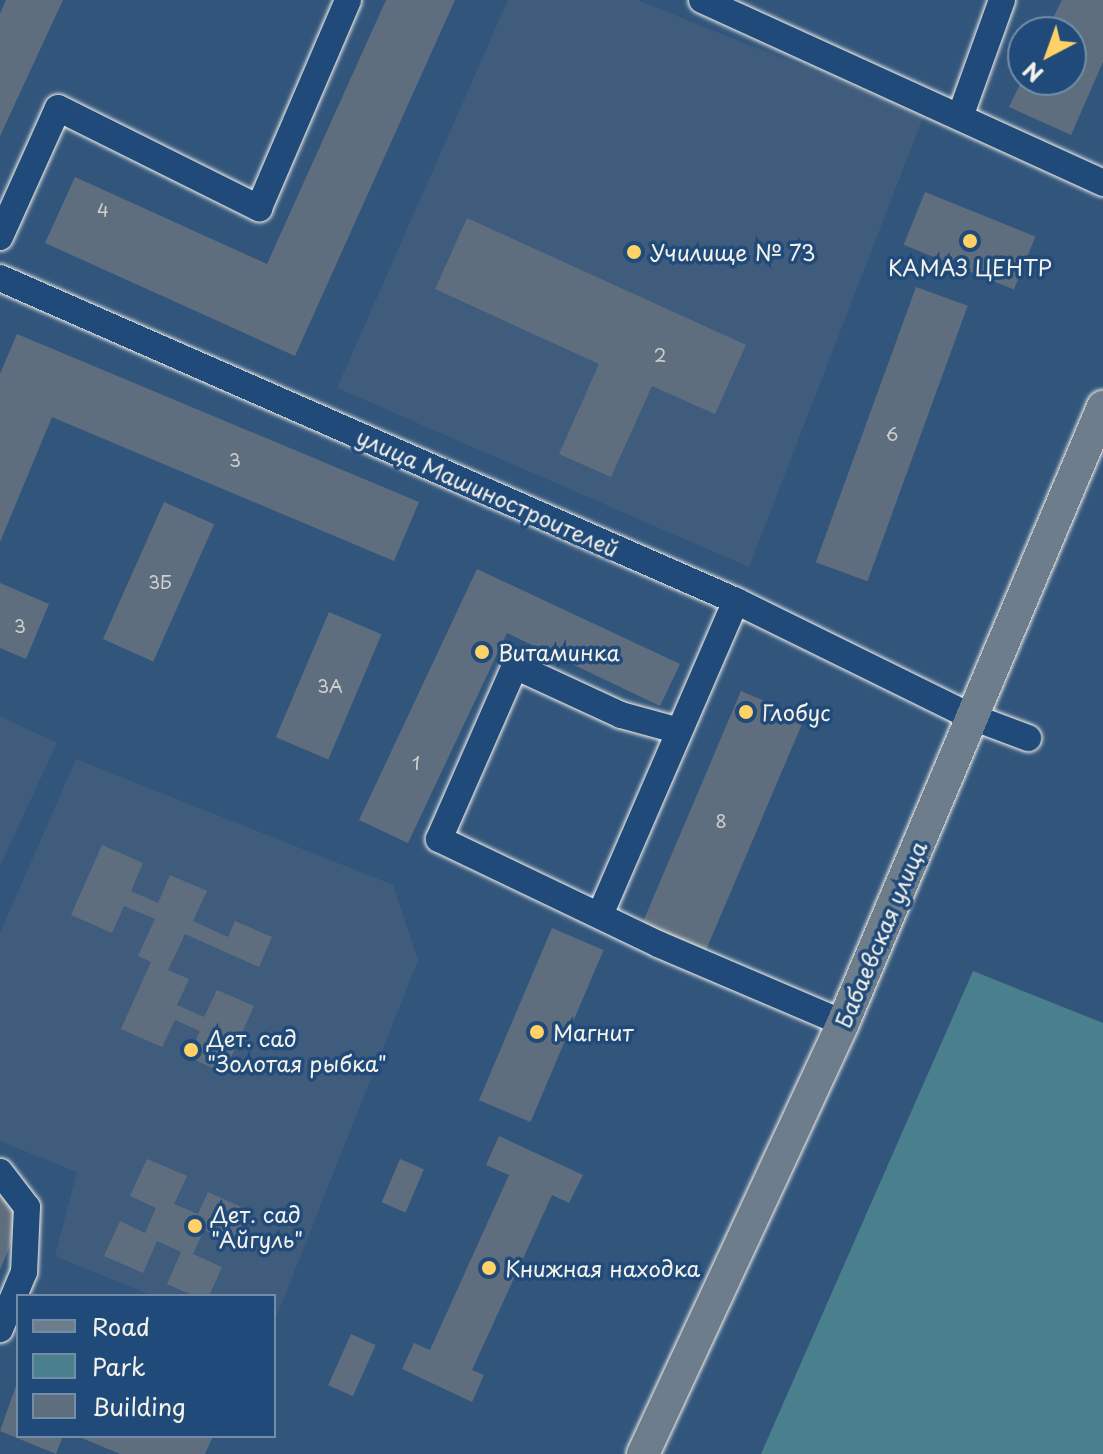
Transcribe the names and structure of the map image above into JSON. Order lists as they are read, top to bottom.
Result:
{
  "streets": {
    "main road": ["Бабаевская улица"],
    "street": ["улица Машиностроителей"]
  },
  "crossings": [
    ["улица Машиностроителей", "Бабаевская улица"]
  ],
  "places": [
    "КАМАЗ ЦЕНТР",
    "Училище № 73",
    "Витаминка",
    "Глобус",
    "Магнит",
    "Дет. сад \"Золотая рыбка\"",
    "Дет. сад \"Айгуль\"",
    "Книжная находка"
  ],
  "house_numbers": [
    "4",
    "2",
    "6",
    "3",
    "3Б",
    "3",
    "3А",
    "1",
    "8"
  ],
  "legend": ["Road", "Park", "Building"],
  "north": "bottom left"
}
